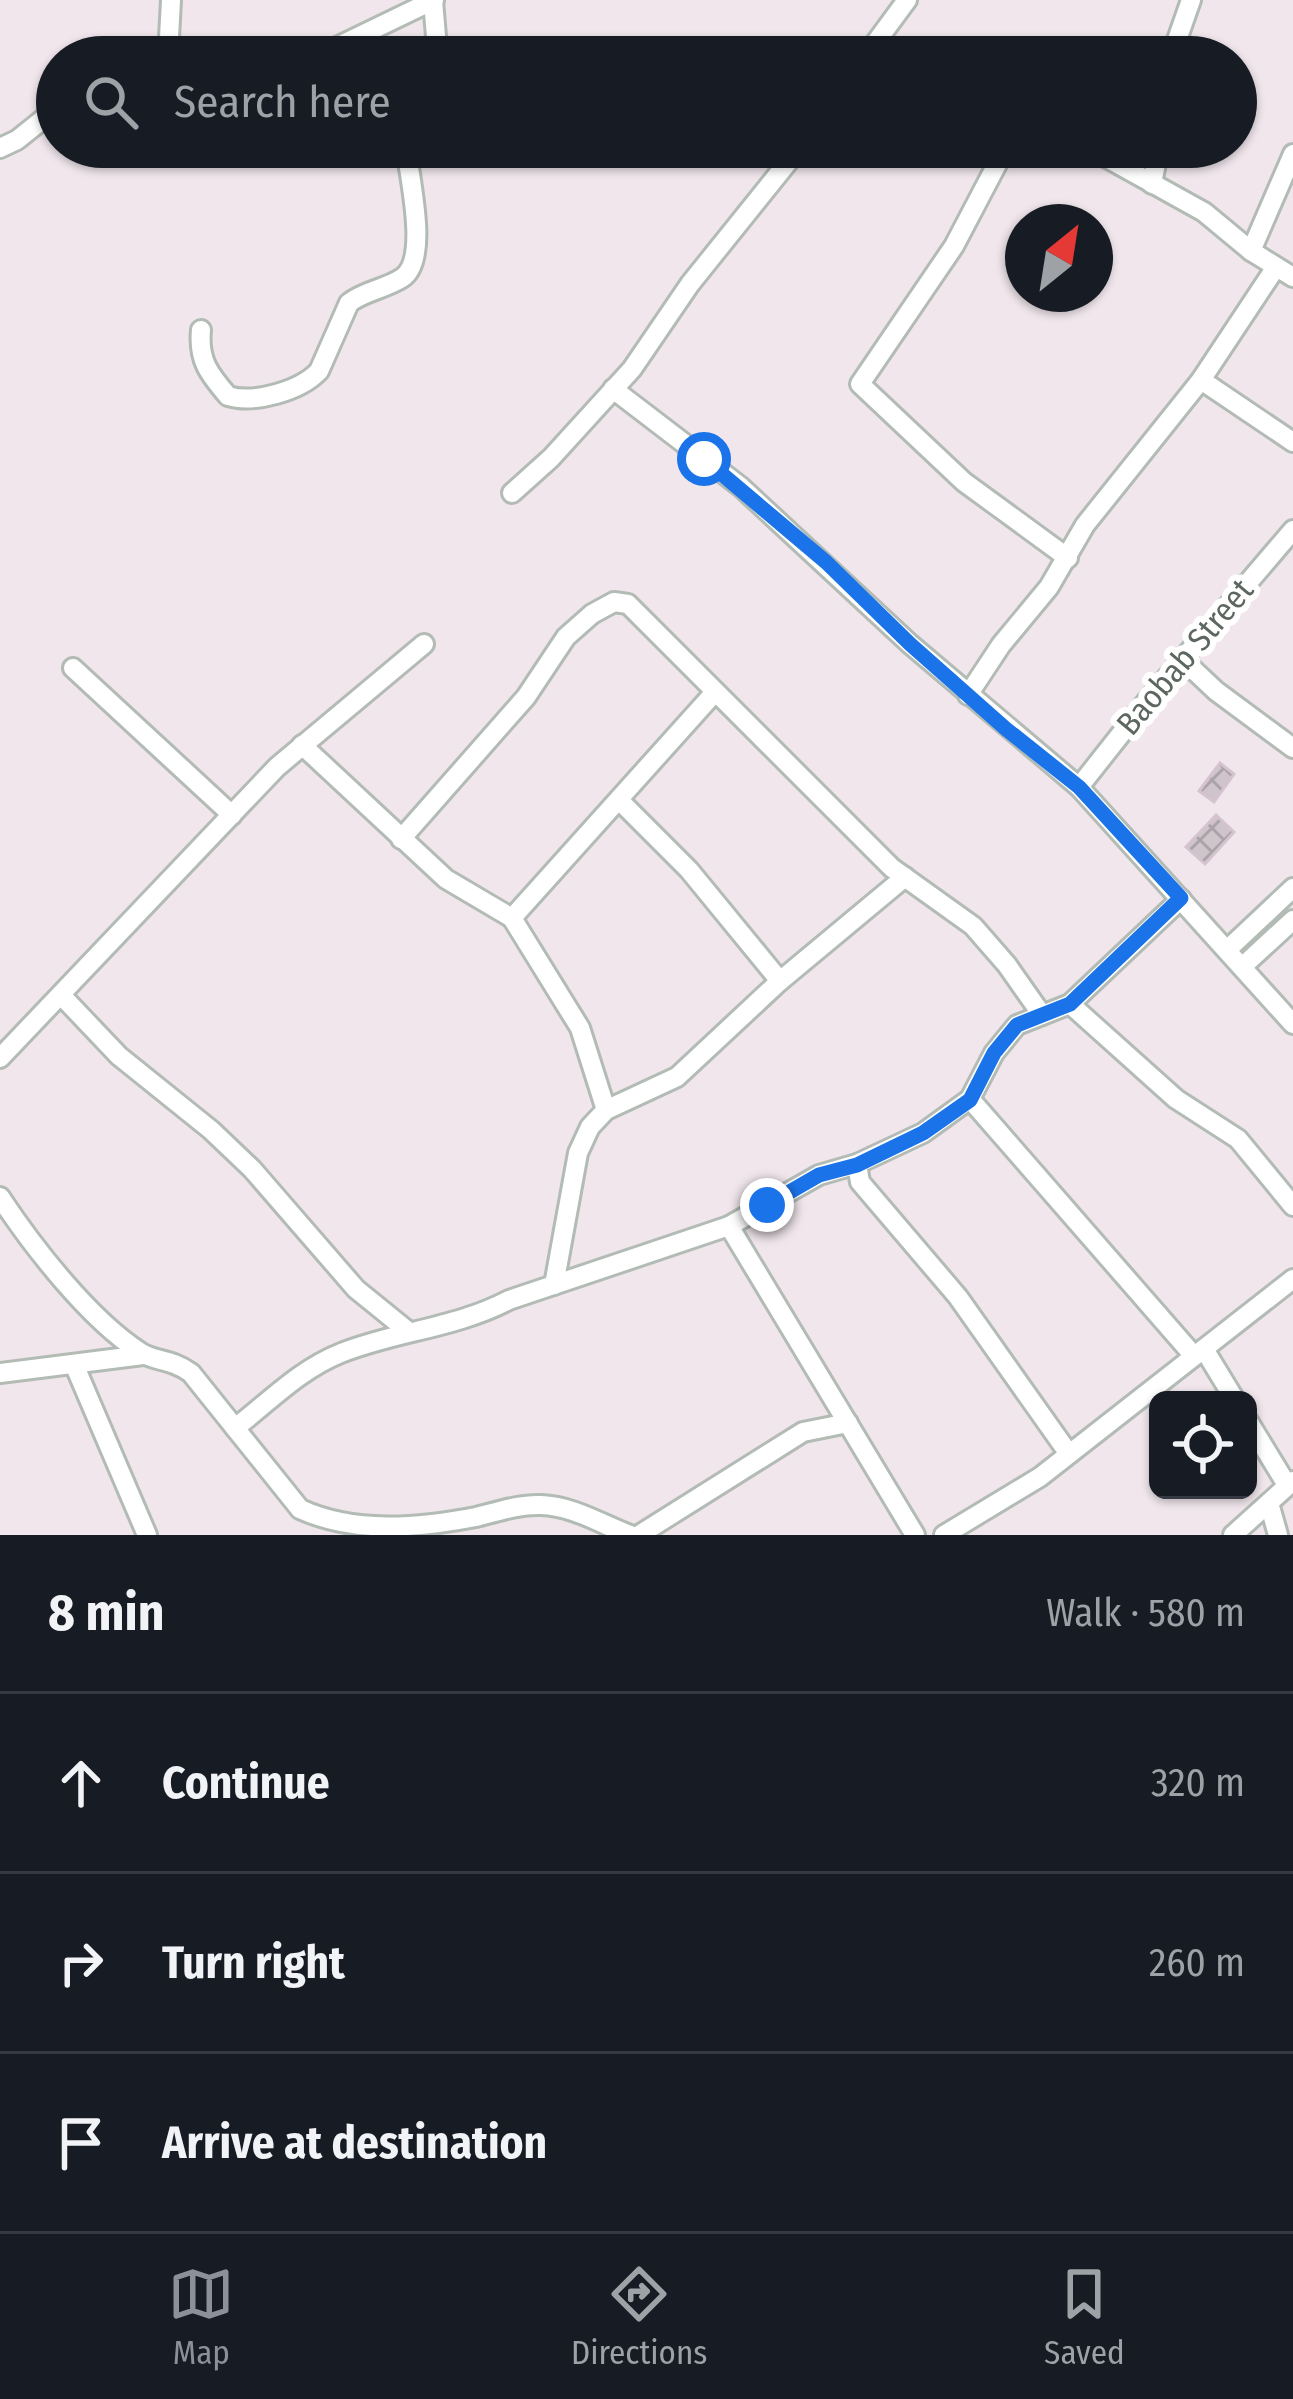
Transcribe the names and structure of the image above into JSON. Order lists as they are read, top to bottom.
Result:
{
  "streets": {
    "street": ["Baobab Street"]
  },
  "north": "top right",
  "page": {
    "search": "Search here",
    "heading": ["8 min", "Walk · 580 m"],
    "list": [
      ["Continue", "320 m"],
      ["Turn right", "260 m"],
      "Arrive at destination"
    ],
    "nav": ["Map", "Directions", "Saved"]
  }
}
